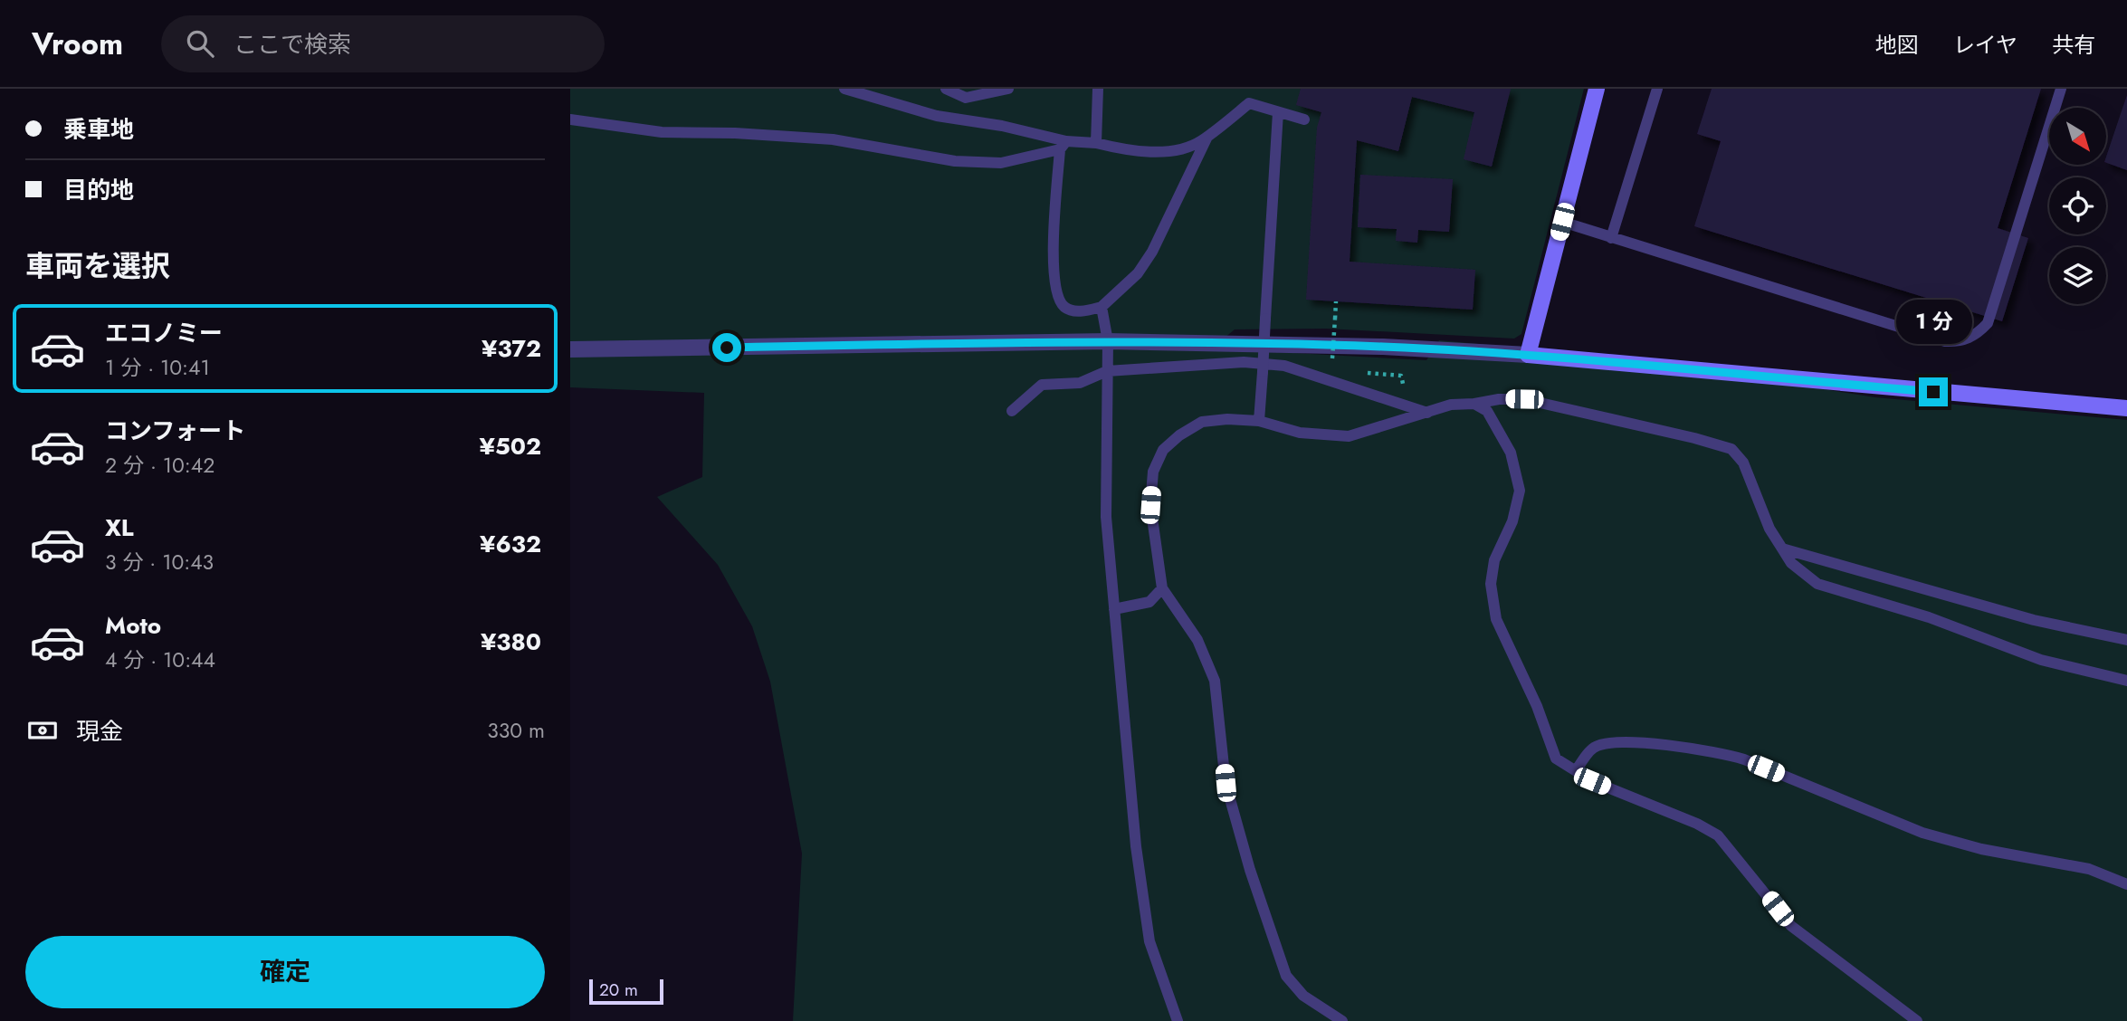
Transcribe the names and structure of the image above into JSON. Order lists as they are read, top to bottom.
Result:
{
  "scale_bar": "20 m",
  "north": "bottom right",
  "page": {
    "header": "Vroom",
    "search": "ここで検索",
    "nav": ["地図", "レイヤ", "共有"],
    "banner": ["乗車地", "目的地"],
    "heading": "車両を選択",
    "bubble": "1 分",
    "list": [
      {
        "name": "エコノミー",
        "note": "1 分 · 10:41",
        "value": "¥372"
      },
      {
        "name": "コンフォート",
        "note": "2 分 · 10:42",
        "value": "¥502"
      },
      {
        "name": "XL",
        "note": "3 分 · 10:43",
        "value": "¥632"
      },
      {
        "name": "Moto",
        "note": "4 分 · 10:44",
        "value": "¥380"
      }
    ],
    "pay": ["現金", "330 m"],
    "buttons": "確定",
    "scale": "20 m"
  }
}
